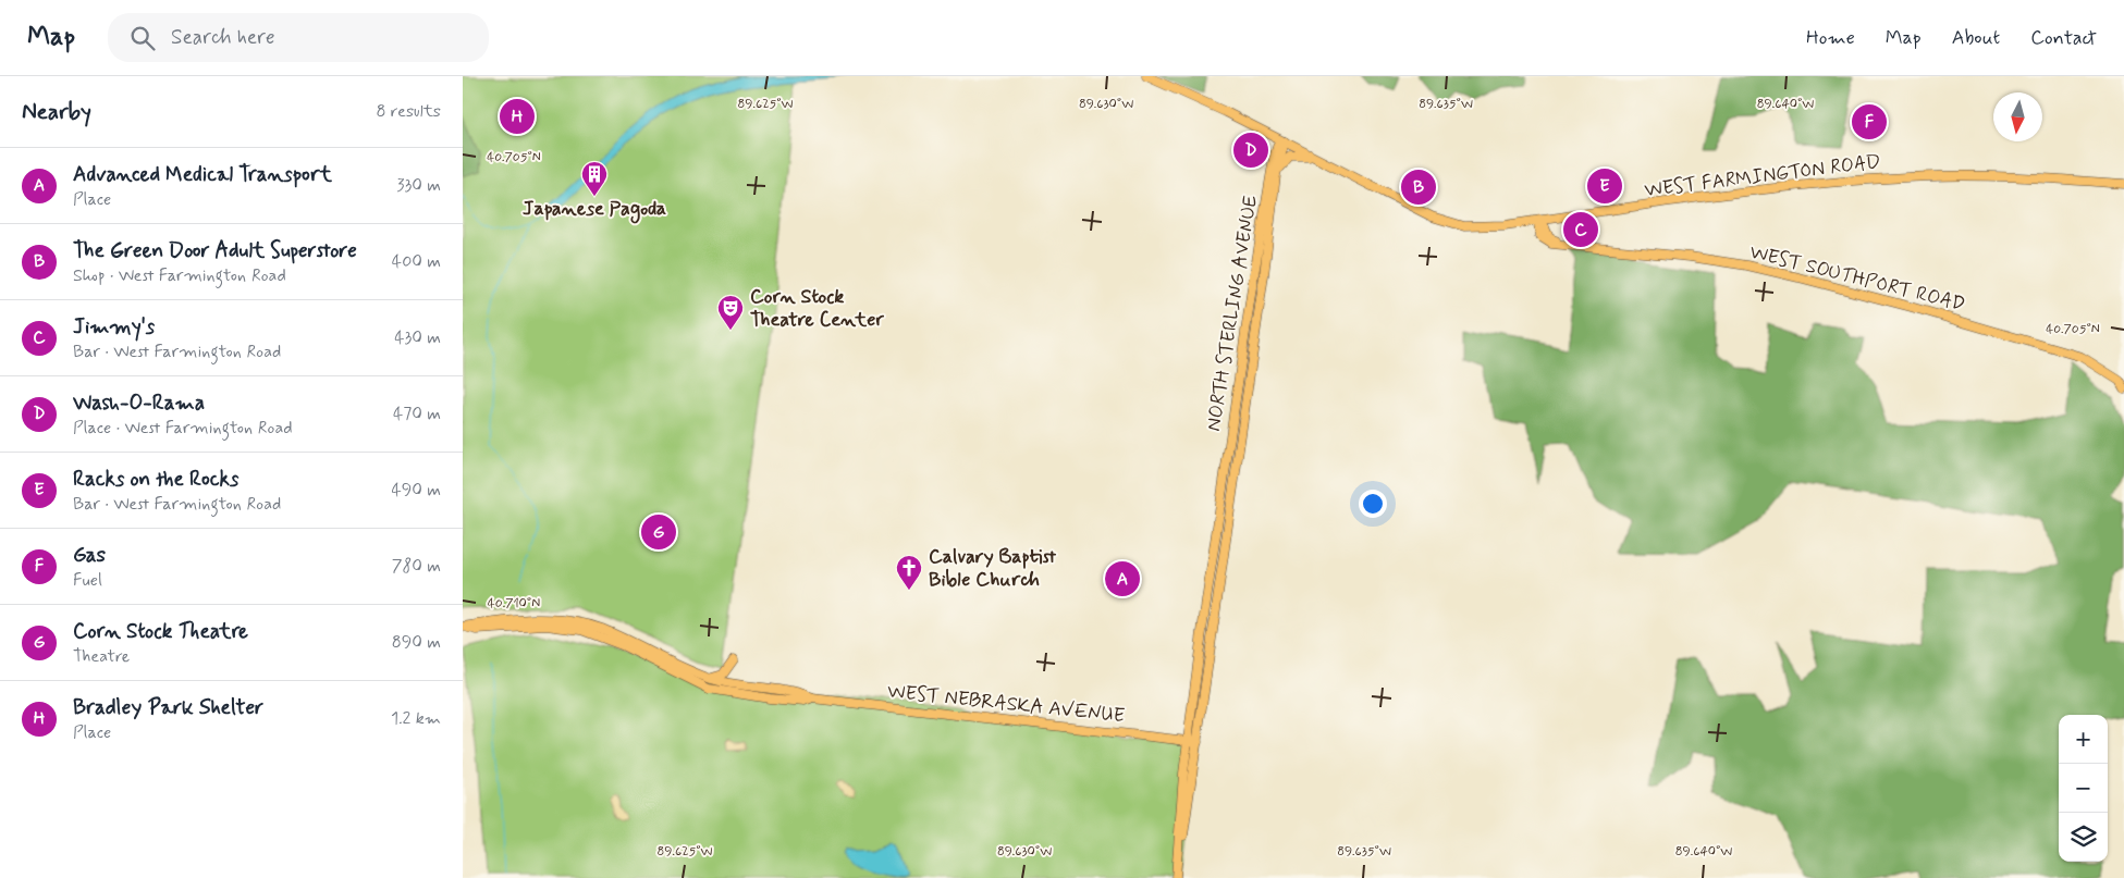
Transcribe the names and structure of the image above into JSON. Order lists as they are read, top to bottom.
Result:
{
  "streets": {
    "main road": [
      "WEST FARMINGTON ROAD",
      "WEST SOUTHPORT ROAD",
      "NORTH STERLING AVENUE",
      "WEST NEBRASKA AVENUE"
    ]
  },
  "crossings": [
    ["WEST FARMINGTON ROAD", "WEST SOUTHPORT ROAD"],
    ["WEST FARMINGTON ROAD", "NORTH STERLING AVENUE"],
    ["NORTH STERLING AVENUE", "WEST NEBRASKA AVENUE"]
  ],
  "places": {
    "building": ["Japanese Pagoda"],
    "theatre": ["Corn Stock Theatre Center"],
    "church": ["Calvary Baptist Bible Church"]
  },
  "north": "bottom",
  "page": {
    "header": "Map",
    "search": "Search here",
    "nav": [
      "Home",
      "Map",
      "About",
      "Contact"
    ],
    "heading": ["Nearby", "8 results"],
    "pins": [
      "H",
      "F",
      "D",
      "E",
      "B",
      "C",
      "G",
      "A"
    ],
    "list": [
      {
        "mark": "A",
        "name": "Advanced Medical Transport",
        "note": "Place",
        "value": "330 m"
      },
      {
        "mark": "B",
        "name": "The Green Door Adult Superstore",
        "note": "Shop · West Farmington Road",
        "value": "400 m"
      },
      {
        "mark": "C",
        "name": "Jimmy's",
        "note": "Bar · West Farmington Road",
        "value": "430 m"
      },
      {
        "mark": "D",
        "name": "Wash-O-Rama",
        "note": "Place · West Farmington Road",
        "value": "470 m"
      },
      {
        "mark": "E",
        "name": "Racks on the Rocks",
        "note": "Bar · West Farmington Road",
        "value": "490 m"
      },
      {
        "mark": "F",
        "name": "Gas",
        "note": "Fuel",
        "value": "780 m"
      },
      {
        "mark": "G",
        "name": "Corn Stock Theatre",
        "note": "Theatre",
        "value": "890 m"
      },
      {
        "mark": "H",
        "name": "Bradley Park Shelter",
        "note": "Place",
        "value": "1.2 km"
      }
    ],
    "map_buttons": ["+", "−"]
  },
  "coordinates": [
    "89.625°W",
    "89.630°W",
    "89.635°W",
    "89.640°W",
    "40.705°N",
    "40.710°N"
  ]
}
